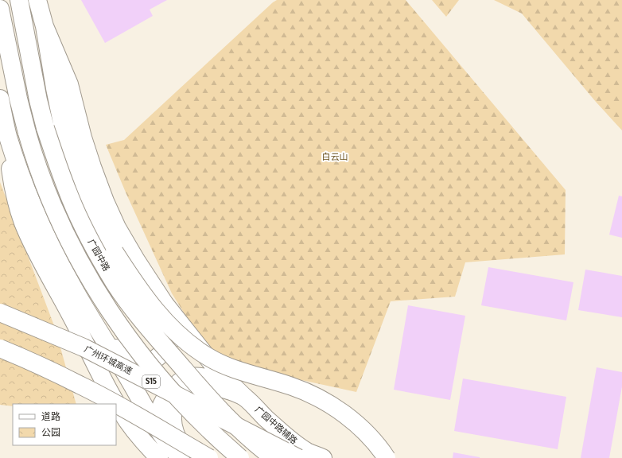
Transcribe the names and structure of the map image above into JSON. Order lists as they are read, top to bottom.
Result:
{
  "streets": {
    "main road": [
      "广园中路",
      "广州环城高速",
      "S15",
      "广园中路辅路"
    ]
  },
  "crossings": [
    ["广州环城高速", "广园中路辅路"]
  ],
  "parks": ["白云山"],
  "legend": ["道路", "公园"]
}
